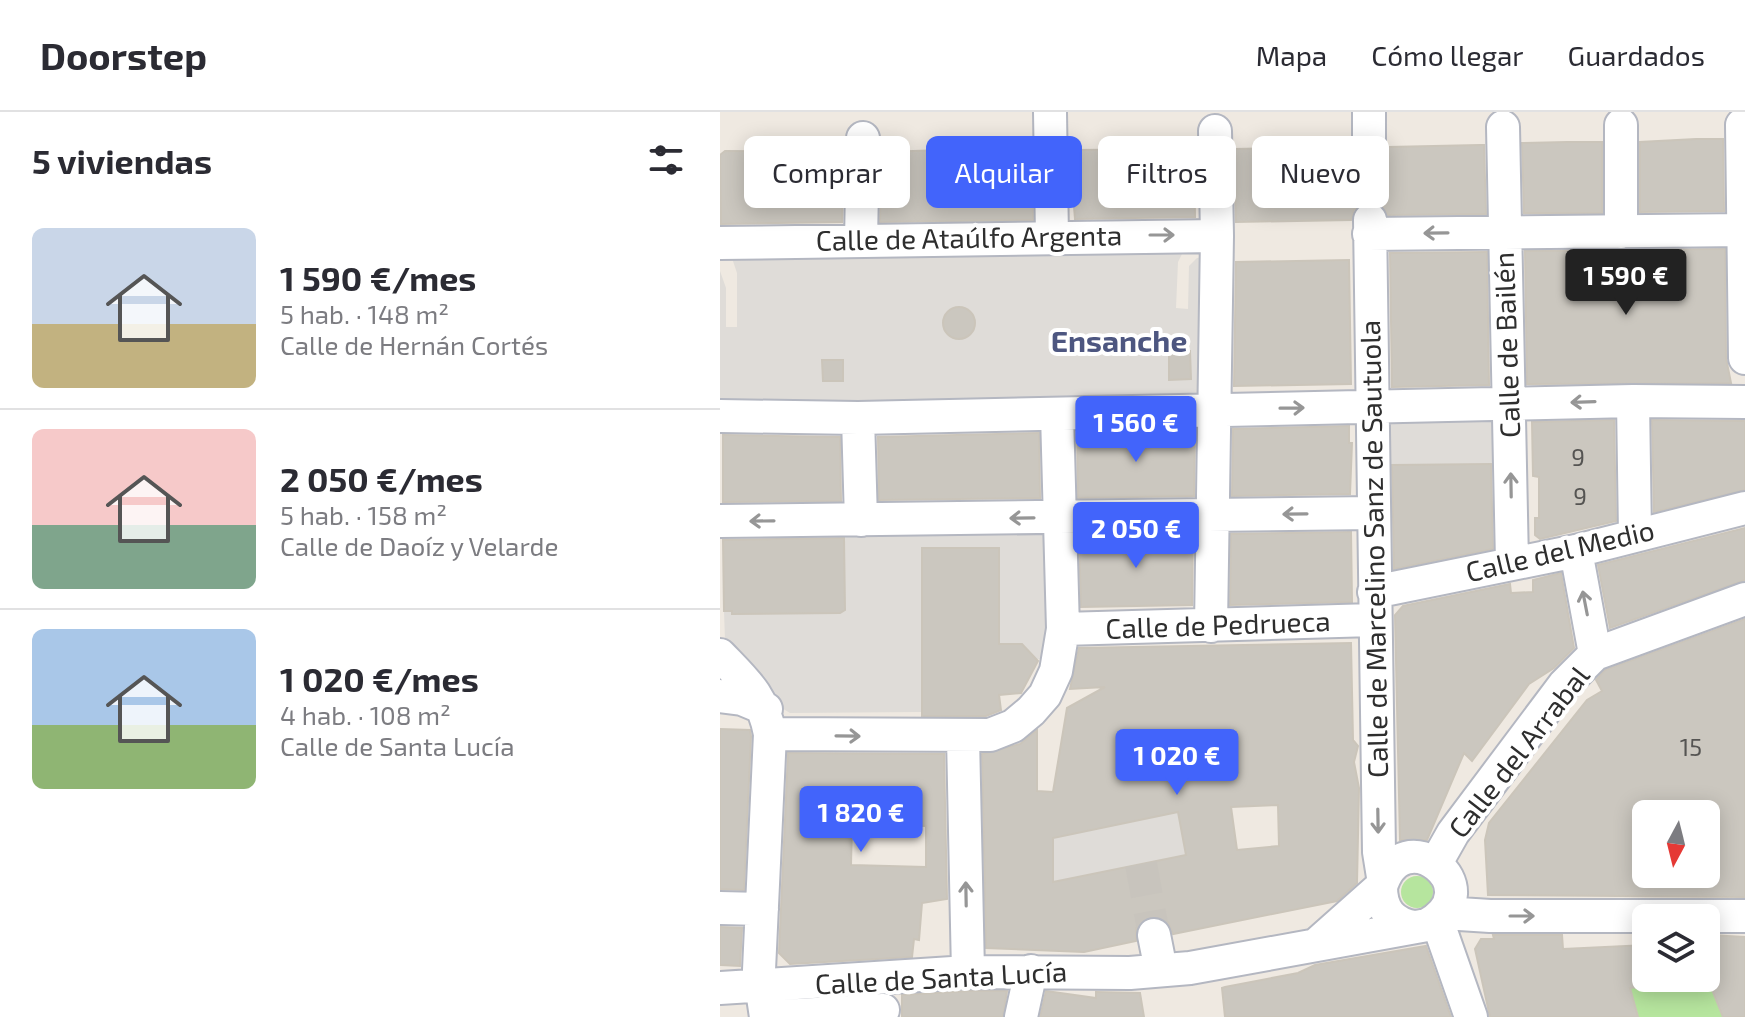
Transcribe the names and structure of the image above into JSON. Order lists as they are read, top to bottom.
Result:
{
  "streets": {
    "street": [
      "Calle de Ataúlfo Argenta",
      "Calle de Bailén",
      "Calle de Marcelino Sanz de Sautuola",
      "Calle del Medio",
      "Calle de Pedrueca",
      "Calle del Arrabal",
      "Calle de Santa Lucía"
    ]
  },
  "crossings": [
    ["Calle de Bailén", "Calle de Marcelino Sanz de Sautuola"],
    ["Calle de Bailén", "Calle del Medio"],
    ["Calle de Marcelino Sanz de Sautuola", "Calle del Medio"],
    ["Calle de Marcelino Sanz de Sautuola", "Calle de Pedrueca"],
    ["Calle de Marcelino Sanz de Sautuola", "Calle del Arrabal"],
    ["Calle de Marcelino Sanz de Sautuola", "Calle de Santa Lucía"],
    ["Calle del Medio", "Calle de Pedrueca"],
    ["Calle del Arrabal", "Calle de Santa Lucía"]
  ],
  "districts": ["Ensanche"],
  "house_numbers": ["9", "9", "15"],
  "north": "bottom",
  "page": {
    "header": "Doorstep",
    "nav": ["Mapa", "Cómo llegar", "Guardados"],
    "heading": "5 viviendas",
    "chip": [
      "Comprar",
      "Alquilar",
      "Filtros",
      "Nuevo"
    ],
    "list": [
      {
        "name": "1 590 €/mes",
        "note": "5 hab. · 148 m² · Calle de Hernán Cortés"
      },
      {
        "name": "2 050 €/mes",
        "note": "5 hab. · 158 m² · Calle de Daoíz y Velarde"
      },
      {
        "name": "1 020 €/mes",
        "note": "4 hab. · 108 m² · Calle de Santa Lucía"
      }
    ],
    "price": [
      "1 590 €",
      "1 560 €",
      "2 050 €",
      "1 020 €",
      "1 820 €"
    ]
  }
}
